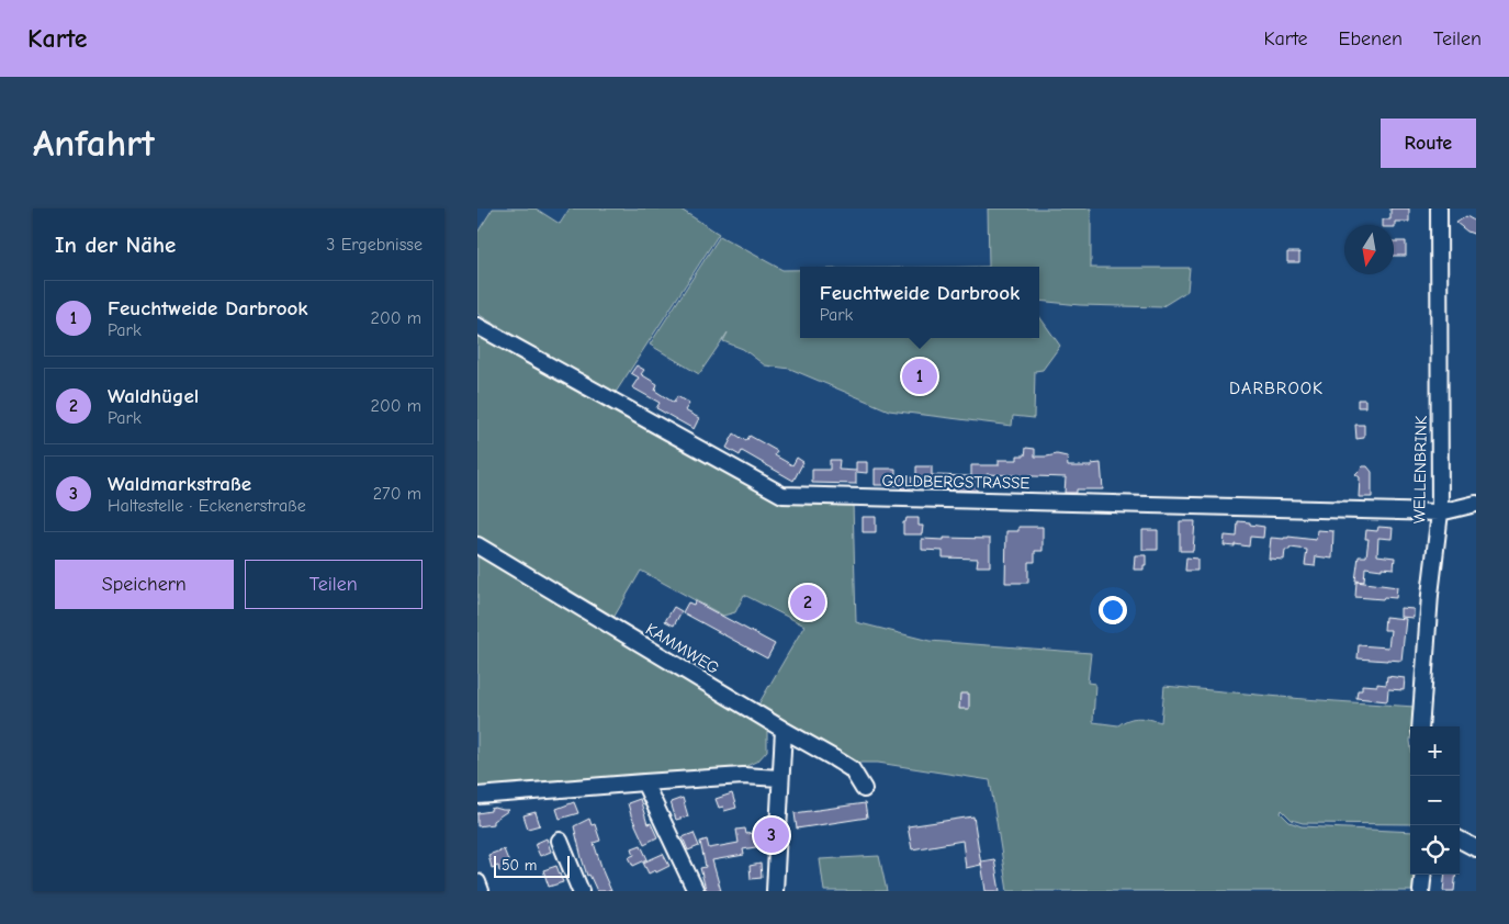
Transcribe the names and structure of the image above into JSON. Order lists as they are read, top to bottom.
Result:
{
  "streets": {
    "street": ["WELLENBRINK", "GOLDBERGSTRASSE", "KAMMWEG"]
  },
  "crossings": [
    ["WELLENBRINK", "GOLDBERGSTRASSE"]
  ],
  "districts": ["DARBROOK"],
  "scale_bar": "50 m",
  "north": "bottom",
  "page": {
    "header": "Karte",
    "nav": ["Karte", "Ebenen", "Teilen"],
    "buttons": [
      "Route",
      ["Speichern", "Teilen"]
    ],
    "title": "Anfahrt",
    "heading": ["In der Nähe", "3 Ergebnisse"],
    "popup": ["Feuchtweide Darbrook", "Park"],
    "list": [
      {
        "mark": "1",
        "name": "Feuchtweide Darbrook",
        "note": "Park",
        "value": "200 m"
      },
      {
        "mark": "2",
        "name": "Waldhügel",
        "note": "Park",
        "value": "200 m"
      },
      {
        "mark": "3",
        "name": "Waldmarkstraße",
        "note": "Haltestelle · Eckenerstraße",
        "value": "270 m"
      }
    ],
    "pins": ["1", "2", "3"],
    "map_buttons": ["+", "−"],
    "scale": "50 m"
  }
}
